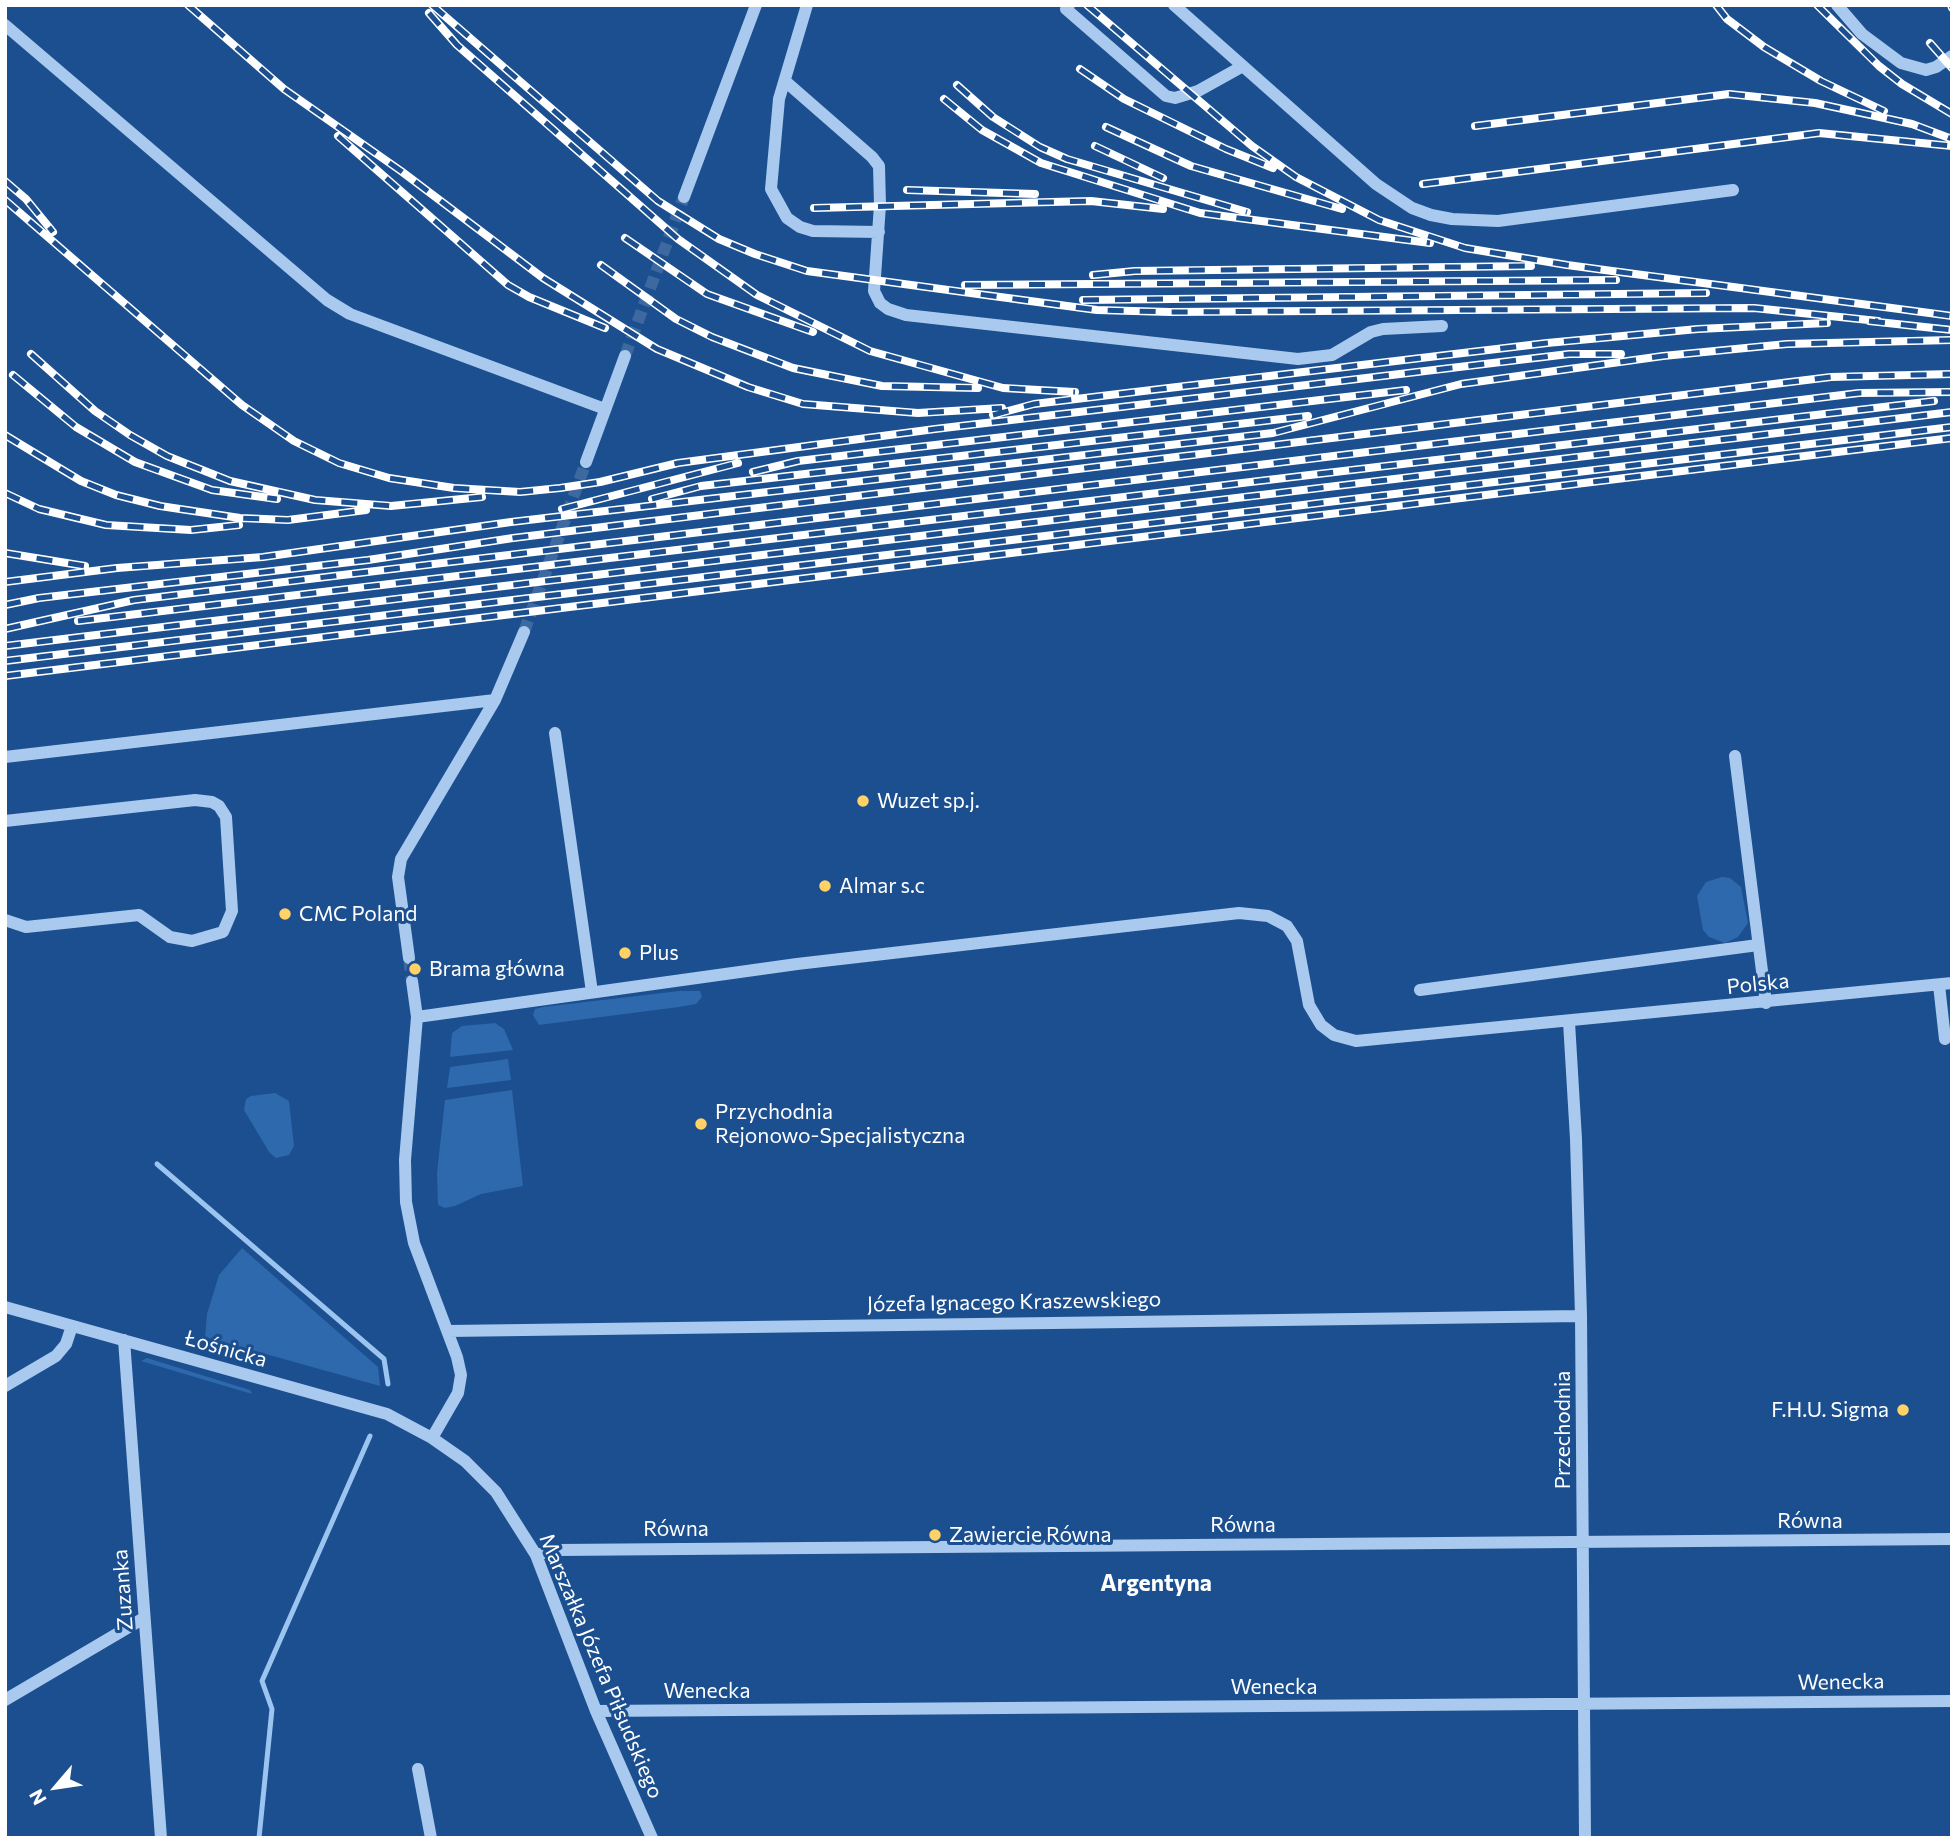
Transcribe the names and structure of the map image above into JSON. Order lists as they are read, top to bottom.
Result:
{
  "streets": {
    "street": [
      "Polska",
      "Józefa Ignacego Kraszewskiego",
      "Łośnicka",
      "Przechodnia",
      "Równa",
      "Zuzanka",
      "Marszałka Józefa Piłsudskiego",
      "Wenecka"
    ]
  },
  "crossings": [
    ["Polska", "Przechodnia"],
    ["Józefa Ignacego Kraszewskiego", "Przechodnia"],
    ["Łośnicka", "Zuzanka"],
    ["Łośnicka", "Marszałka Józefa Piłsudskiego"],
    ["Przechodnia", "Równa"],
    ["Przechodnia", "Wenecka"],
    ["Równa", "Marszałka Józefa Piłsudskiego"],
    ["Marszałka Józefa Piłsudskiego", "Wenecka"]
  ],
  "districts": ["Argentyna"],
  "places": [
    "Wuzet sp.j.",
    "Almar s.c",
    "CMC Poland",
    "Plus",
    "Brama główna",
    "Przychodnia Rejonowo-Specjalistyczna",
    "F.H.U. Sigma",
    "Zawiercie Równa"
  ],
  "north": "bottom left"
}
